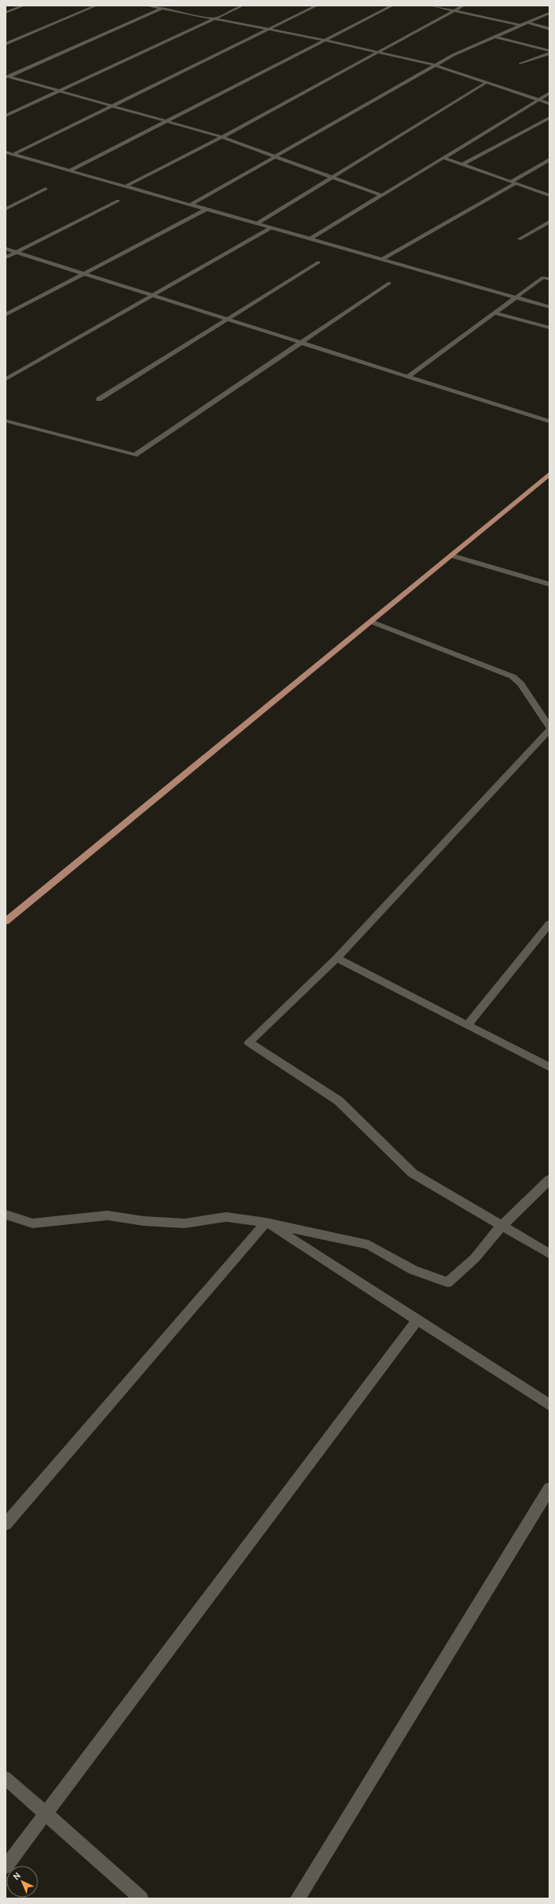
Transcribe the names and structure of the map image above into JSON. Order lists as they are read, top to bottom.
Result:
{
  "north": "top left"
}
